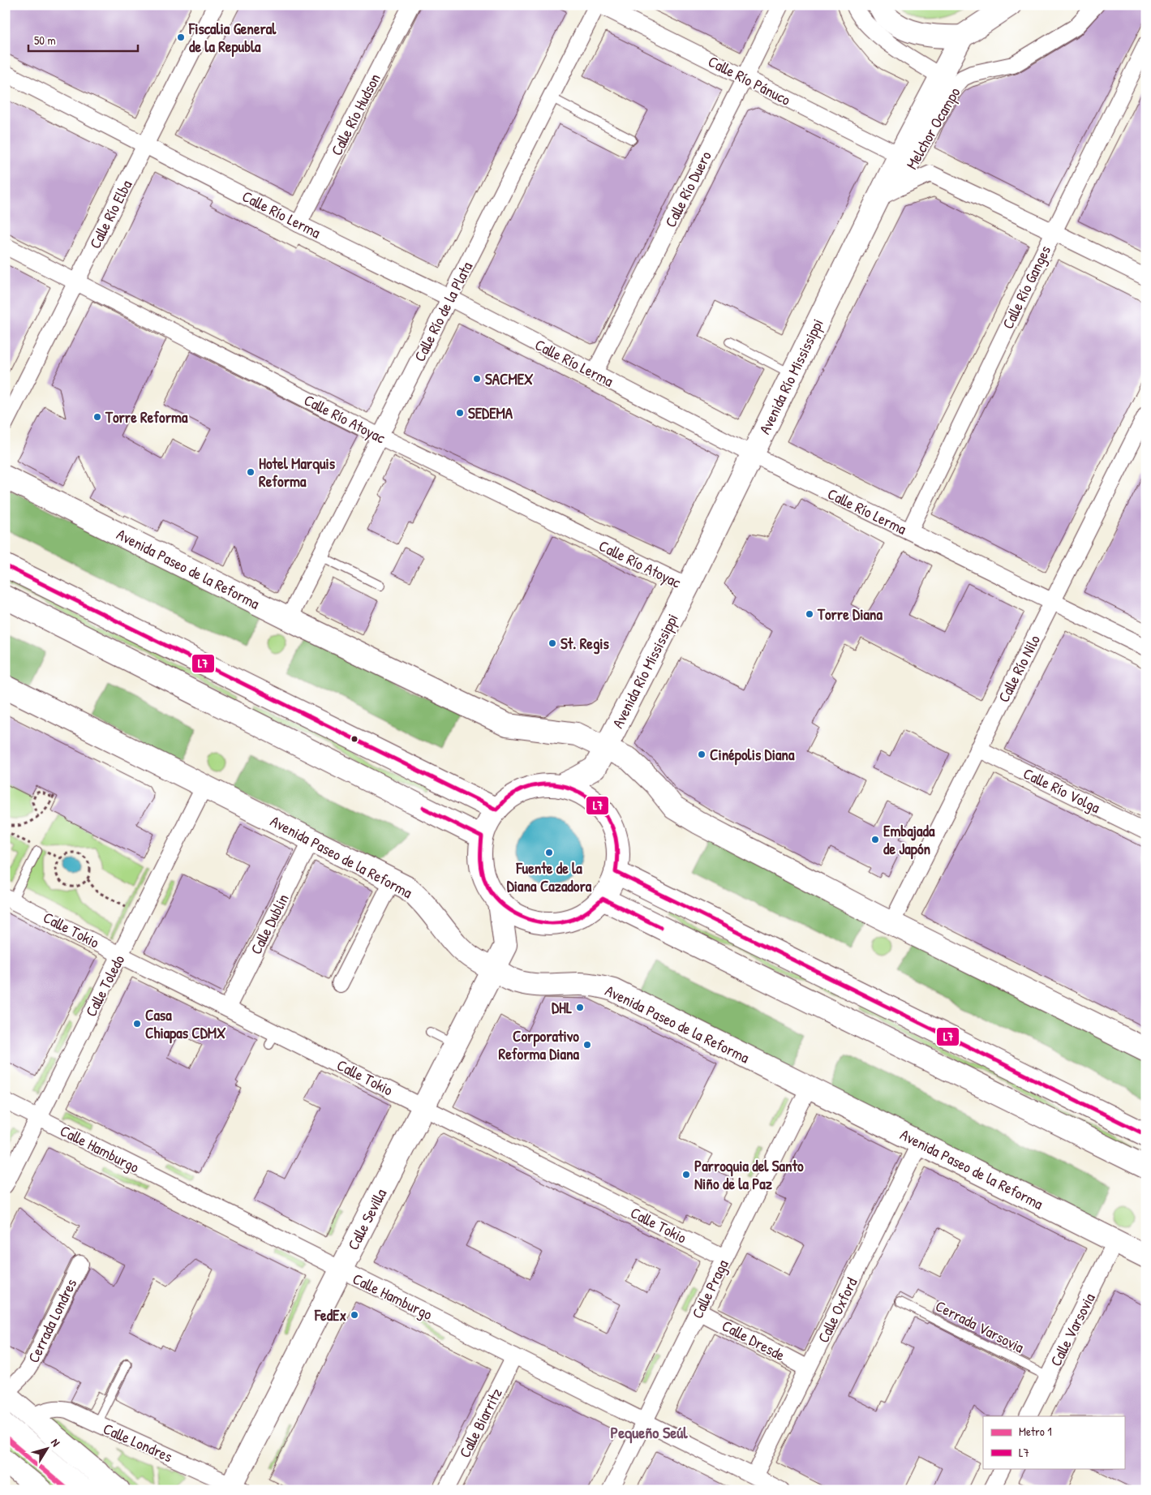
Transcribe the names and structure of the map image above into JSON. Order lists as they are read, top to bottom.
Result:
{
  "streets": {
    "main road": ["Avenida Río Mississippi", "Avenida Paseo de la Reforma", "Calle Sevilla"],
    "street": [
      "Calle Río Pánuco",
      "Calle Río Hudson",
      "Melchor Ocampo",
      "Calle Río Duero",
      "Calle Río Elba",
      "Calle Río Lerma",
      "Calle Río Ganges",
      "Calle Río de la Plata",
      "Calle Río Atoyac",
      "Calle Río Nilo",
      "Calle Río Volga",
      "Calle Dublin",
      "Calle Tokio",
      "Calle Toledo",
      "Calle Hamburgo",
      "Calle Praga",
      "Calle Oxford",
      "Cerrada Londres",
      "Calle Varsovia",
      "Calle Dresde",
      "Calle Biarritz",
      "Calle Londres"
    ],
    "lane": ["Cerrada Varsovia"]
  },
  "crossings": [
    ["Calle Río Pánuco", "Calle Río Duero"],
    ["Calle Río Pánuco", "Calle Río de la Plata"],
    ["Calle Río Pánuco", "Avenida Río Mississippi"],
    ["Calle Río Hudson", "Calle Río Lerma"],
    ["Calle Río Duero", "Calle Río Lerma"],
    ["Calle Río Elba", "Calle Río Lerma"],
    ["Calle Río Elba", "Calle Río Atoyac"],
    ["Calle Río Lerma", "Calle Río Ganges"],
    ["Calle Río Lerma", "Calle Río de la Plata"],
    ["Calle Río Lerma", "Avenida Río Mississippi"],
    ["Calle Río Lerma", "Calle Río Nilo"],
    ["Calle Río de la Plata", "Calle Río Atoyac"],
    ["Calle Río de la Plata", "Avenida Paseo de la Reforma"],
    ["Avenida Río Mississippi", "Calle Río Atoyac"],
    ["Avenida Río Mississippi", "Avenida Paseo de la Reforma"],
    ["Avenida Paseo de la Reforma", "Calle Río Nilo"],
    ["Avenida Paseo de la Reforma", "Calle Dublin"],
    ["Avenida Paseo de la Reforma", "Calle Toledo"],
    ["Avenida Paseo de la Reforma", "Calle Sevilla"],
    ["Avenida Paseo de la Reforma", "Calle Praga"],
    ["Avenida Paseo de la Reforma", "Calle Oxford"],
    ["Avenida Paseo de la Reforma", "Calle Varsovia"],
    ["Calle Río Nilo", "Calle Río Volga"],
    ["Calle Dublin", "Calle Tokio"],
    ["Calle Tokio", "Calle Toledo"],
    ["Calle Tokio", "Calle Sevilla"],
    ["Calle Tokio", "Calle Praga"],
    ["Calle Toledo", "Calle Hamburgo"],
    ["Calle Hamburgo", "Calle Sevilla"],
    ["Calle Hamburgo", "Calle Praga"],
    ["Calle Hamburgo", "Calle Oxford"],
    ["Calle Hamburgo", "Calle Biarritz"],
    ["Calle Sevilla", "Calle Londres"],
    ["Calle Praga", "Calle Dresde"],
    ["Calle Oxford", "Calle Dresde"],
    ["Cerrada Varsovia", "Calle Varsovia"]
  ],
  "districts": ["Pequeño Seúl"],
  "places": [
    "Fiscalia General de la Republa",
    "SACMEX",
    "SEDEMA",
    "Torre Reforma",
    "Hotel Marquis Reforma",
    "Torre Diana",
    "St. Regis",
    "Cinépolis Diana",
    "Embajada de Japón",
    "Fuente de la Diana Cazadora",
    "DHL",
    "Casa Chiapas CDMX",
    "Corporativo Reforma Diana",
    "Parroquia del Santo Niño de la Paz",
    "FedEx"
  ],
  "lines": ["transit line L7", "metro line 1"],
  "legend": ["Metro 1", "L7"],
  "scale_bar": "50 m",
  "north": "top right"
}
